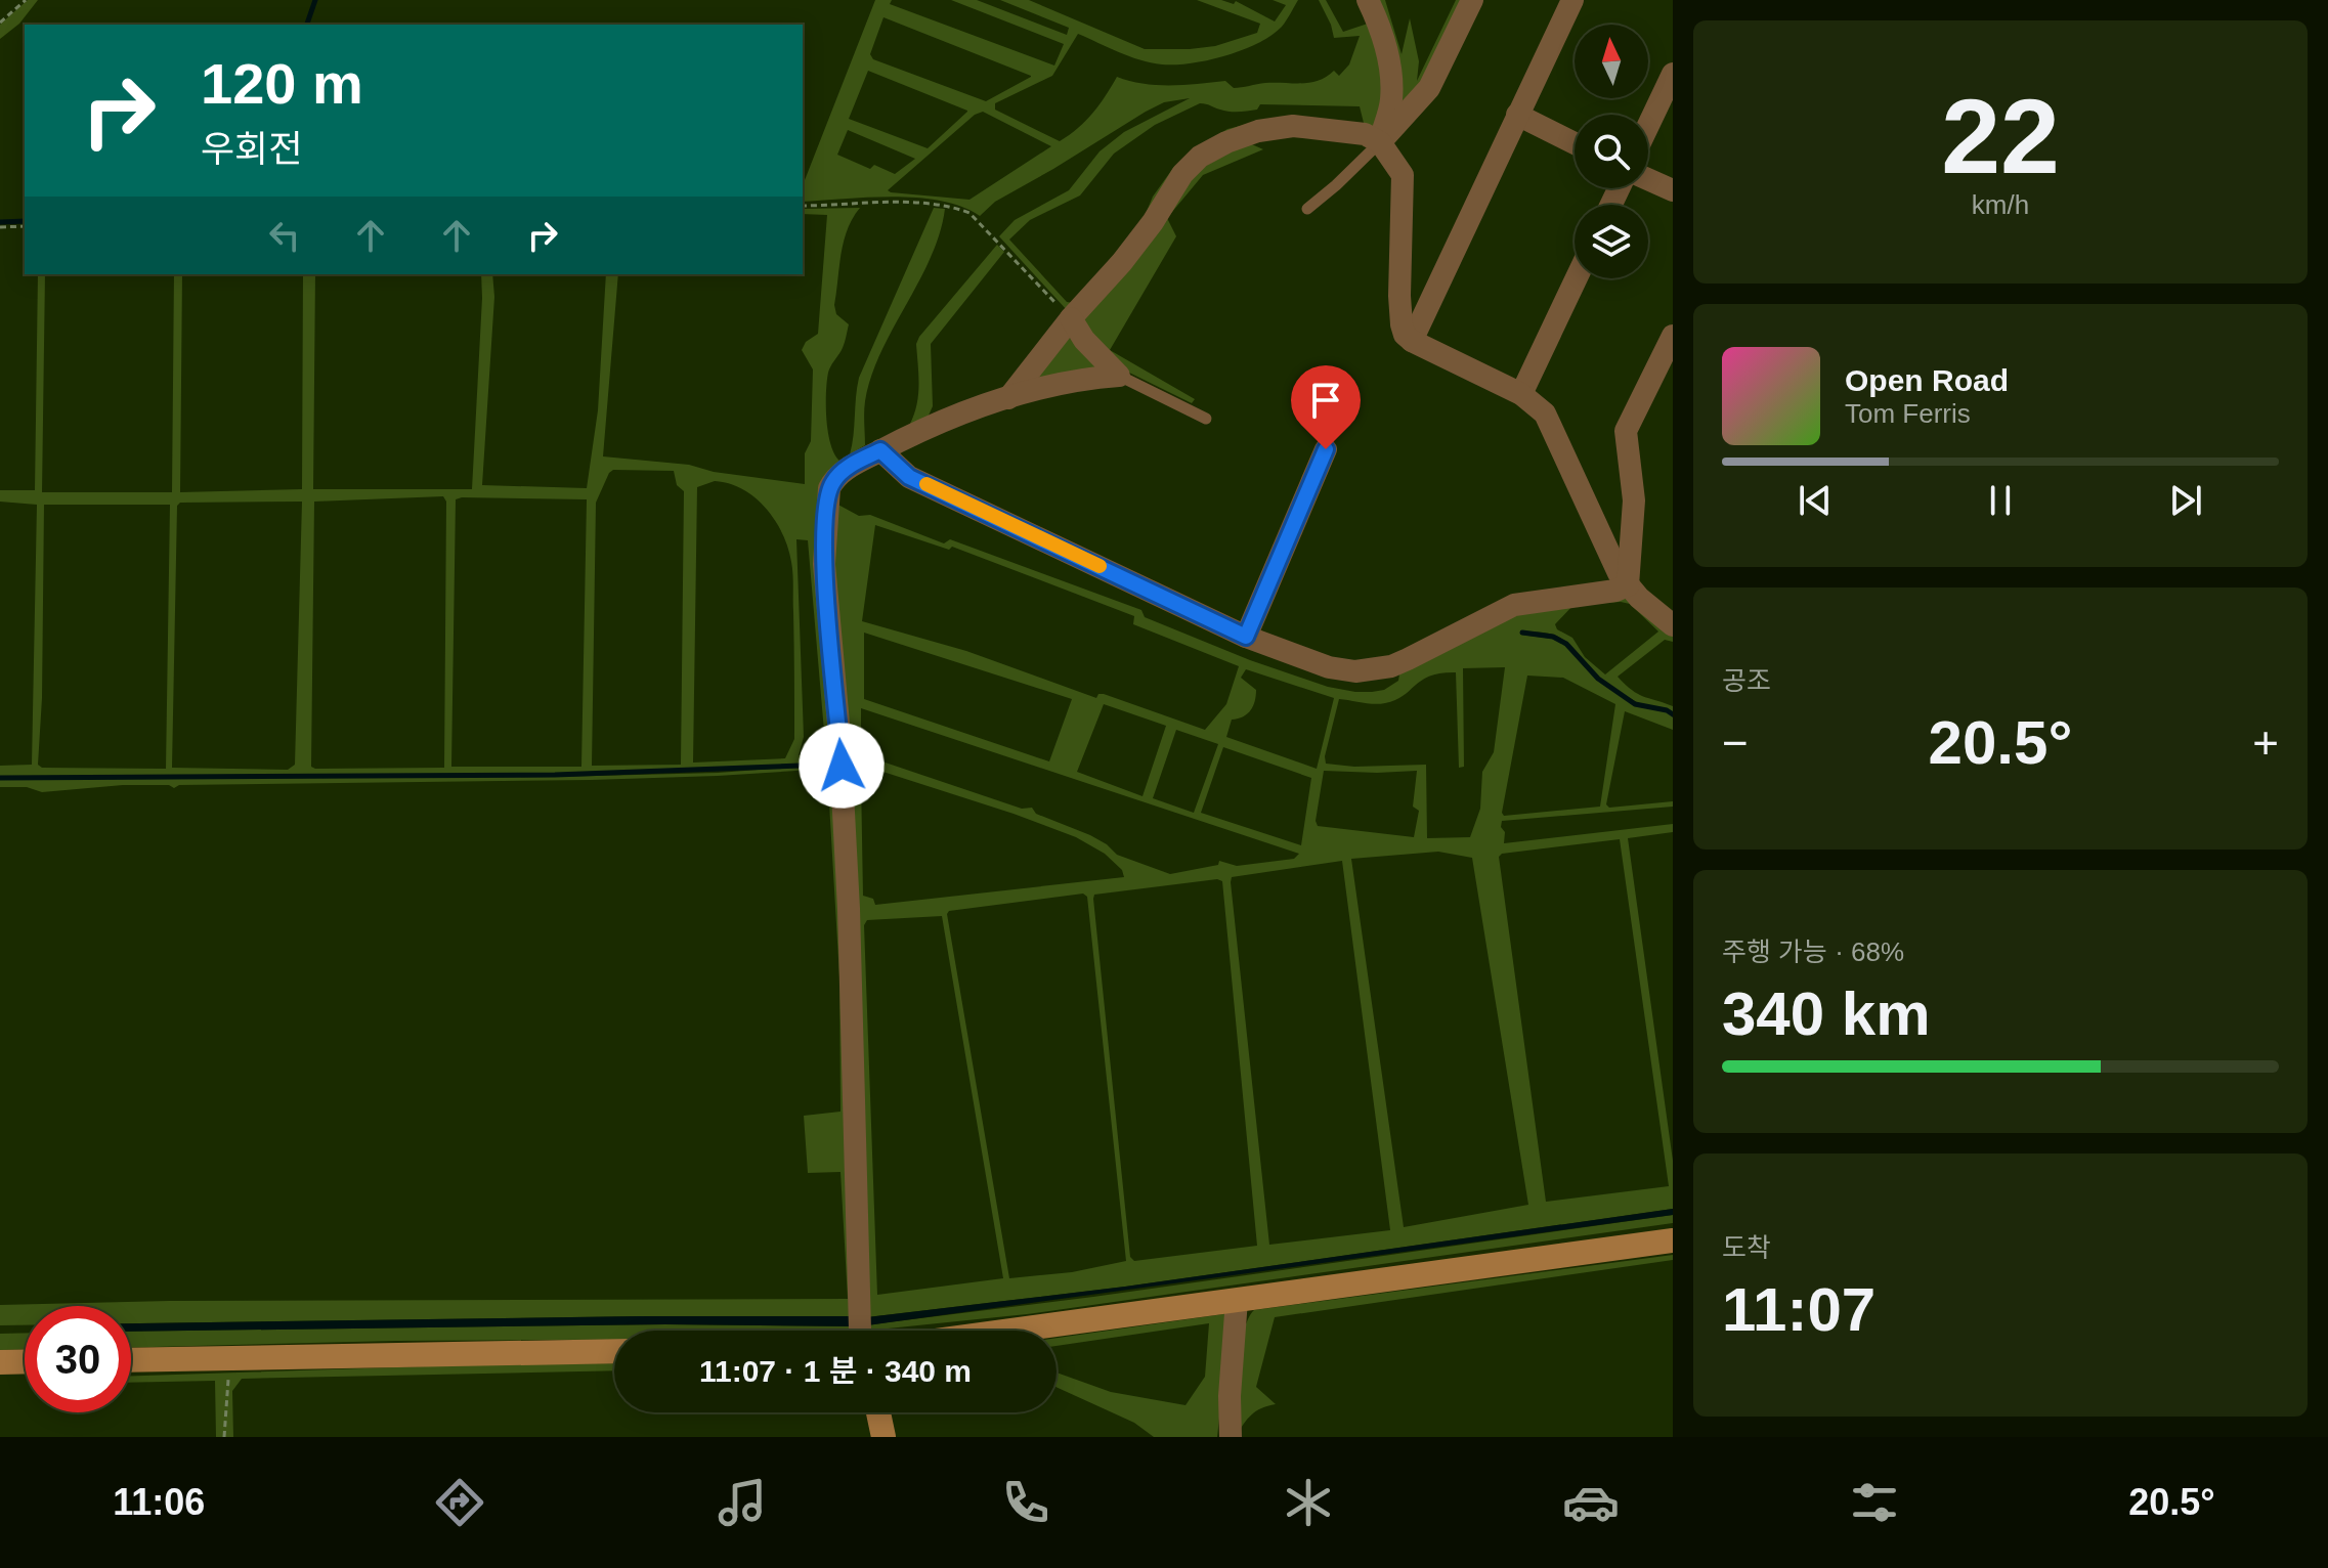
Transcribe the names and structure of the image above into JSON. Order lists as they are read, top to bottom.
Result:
{
  "north": "top",
  "page": {
    "tile": [
      ["22", "km/h"],
      "공조",
      ["주행 가능 · 68%", "340 km"],
      ["도착", "11:07"]
    ],
    "turn": ["120 m", "우회전"],
    "song": ["Open Road", "Tom Ferris"],
    "heat": ["−", "20.5°", "+"],
    "limit": "30",
    "trip": "11:07 · 1 분 · 340 m",
    "tabs": ["11:06", "20.5°"]
  }
}
